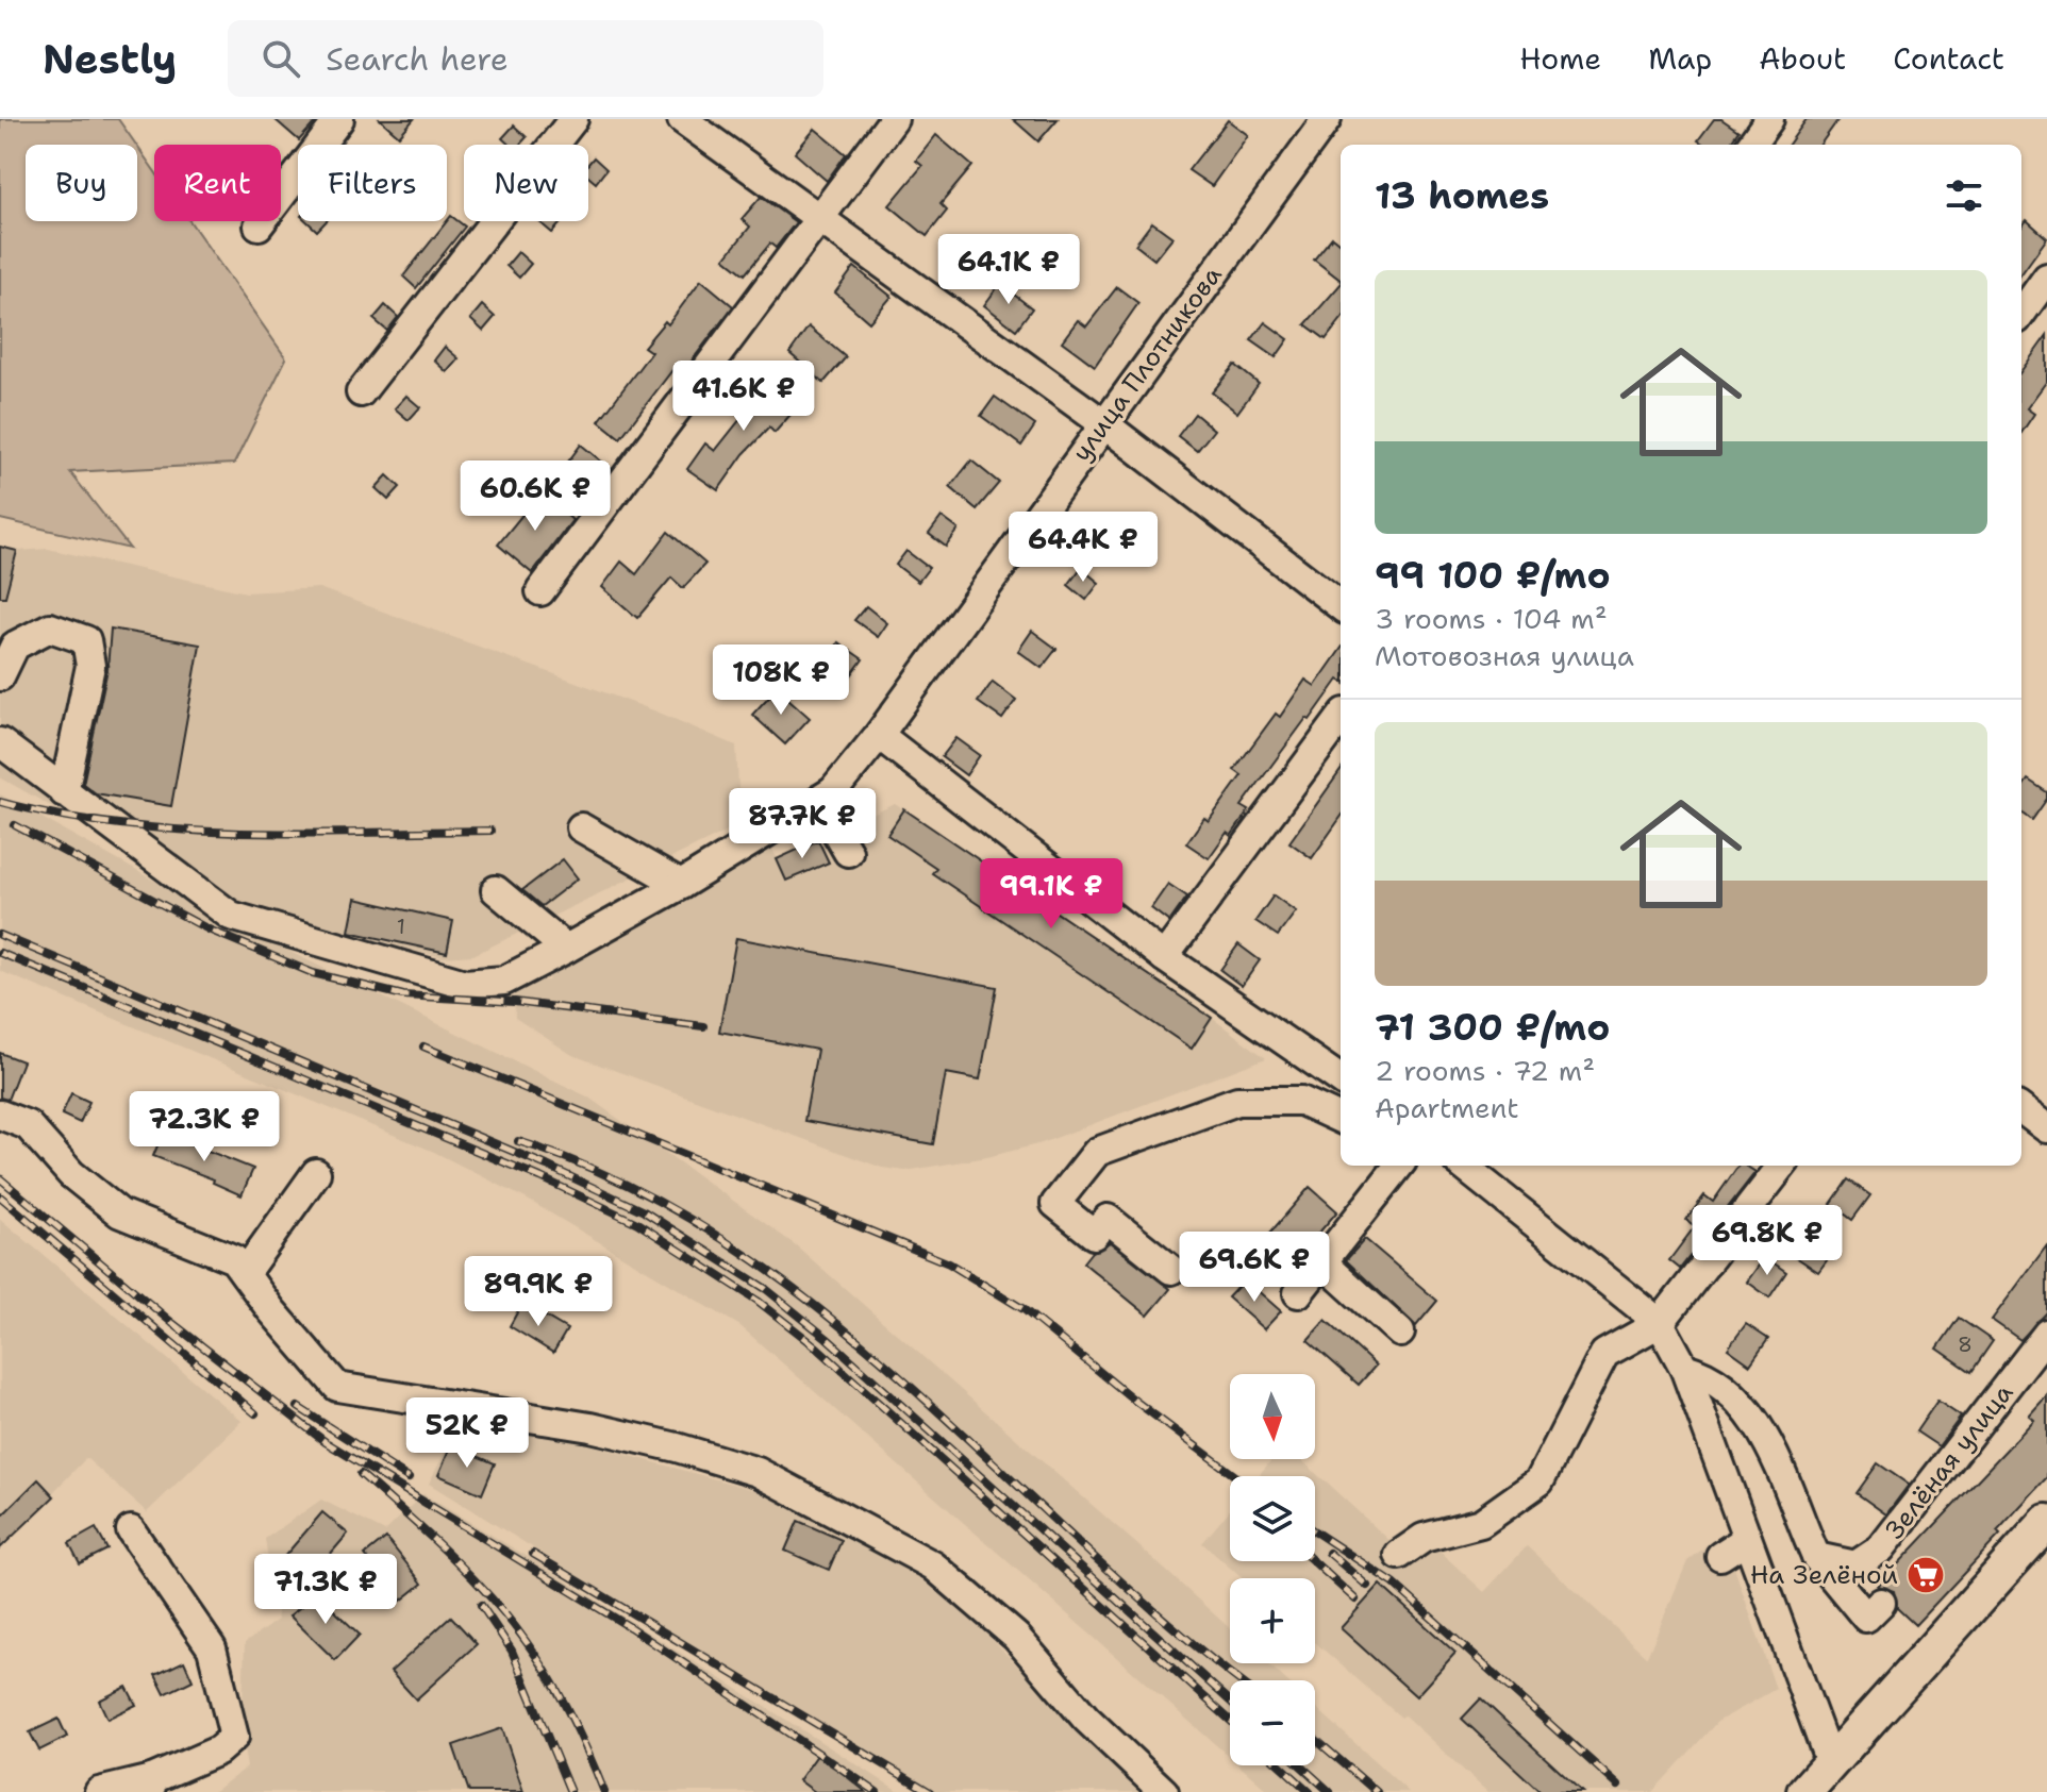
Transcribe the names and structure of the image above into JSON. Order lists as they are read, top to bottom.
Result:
{
  "streets": {
    "street": ["улица Плотникова", "Зелёная улица"]
  },
  "places": {
    "supermarket": ["На Зелёной"]
  },
  "house_numbers": ["1", "8"],
  "north": "bottom",
  "page": {
    "header": "Nestly",
    "search": "Search here",
    "nav": [
      "Home",
      "Map",
      "About",
      "Contact"
    ],
    "chip": [
      "Buy",
      "Rent",
      "Filters",
      "New"
    ],
    "heading": "13 homes",
    "price": [
      "64.1K ₽",
      "41.6K ₽",
      "60.6K ₽",
      "64.4K ₽",
      "108K ₽",
      "87.7K ₽",
      "99.1K ₽",
      "72.3K ₽",
      "69.8K ₽",
      "69.6K ₽",
      "89.9K ₽",
      "52K ₽",
      "71.3K ₽"
    ],
    "list": [
      {
        "name": "99 100 ₽/mo",
        "note": "3 rooms · 104 m² · Мотовозная улица"
      },
      {
        "name": "71 300 ₽/mo",
        "note": "2 rooms · 72 m² · Apartment"
      }
    ],
    "map_buttons": ["+", "−"]
  }
}
